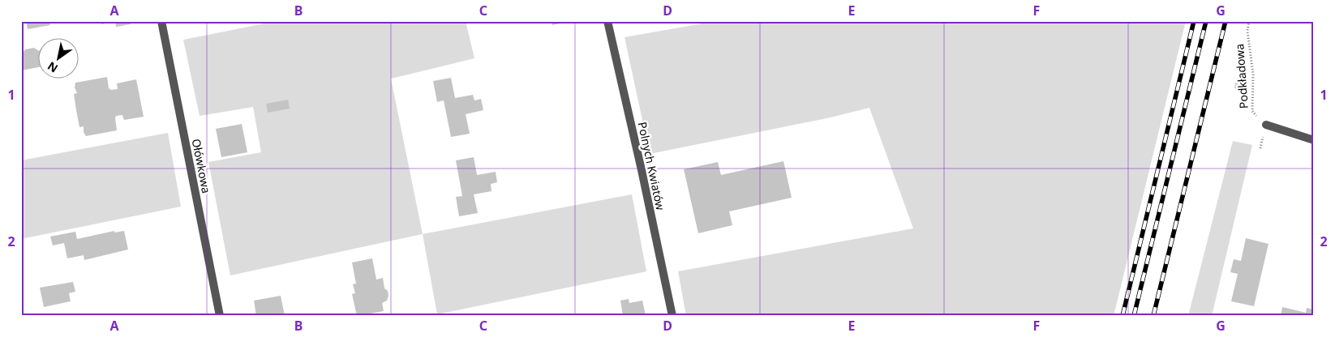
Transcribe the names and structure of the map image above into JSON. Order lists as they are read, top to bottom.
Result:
{
  "streets": {
    "street": ["Ołówkowa", "Polnych Kwiatów"],
    "path": ["Podkładowa"]
  },
  "north": "bottom left",
  "grid": {
    "columns": [
      "A",
      "B",
      "C",
      "D",
      "E",
      "F",
      "G"
    ],
    "rows": ["1", "2"]
  }
}
